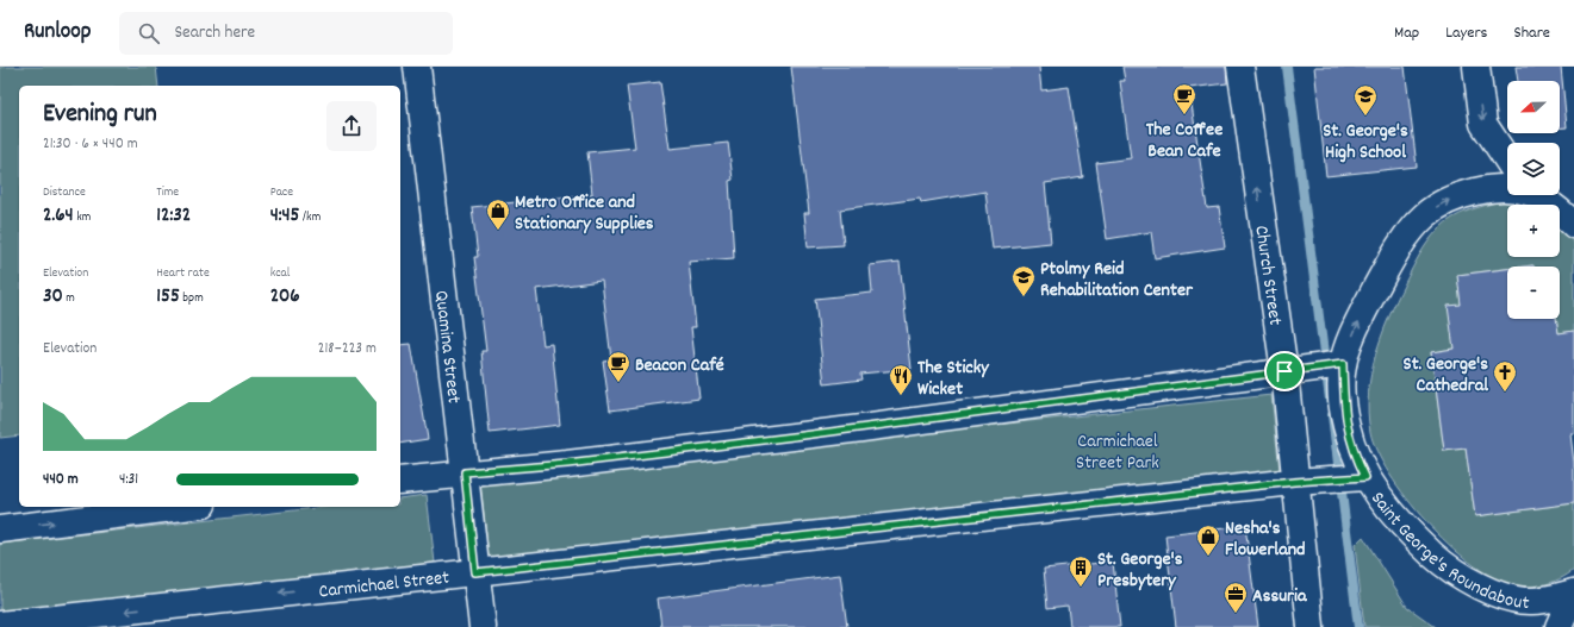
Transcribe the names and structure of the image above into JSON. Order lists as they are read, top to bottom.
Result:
{
  "streets": {
    "street": [
      "Church Street",
      "Quamina Street",
      "Saint George's Roundabout",
      "Carmichael Street"
    ]
  },
  "crossings": [
    ["Church Street", "Carmichael Street"],
    ["Quamina Street", "Carmichael Street"],
    ["Saint George's Roundabout", "Carmichael Street"]
  ],
  "one_way": ["Church Street", "Saint George's Roundabout"],
  "parks": ["Carmichael Street Park"],
  "places": {
    "cafe": ["The Coffee Bean Cafe", "Beacon Café"],
    "school or university": ["St. George's High School", "Ptolmy Reid Rehabilitation Center"],
    "shop": ["Metro Office and Stationary Supplies", "Nesha's Flowerland"],
    "church": ["St. George's Cathedral"],
    "restaurant": ["The Sticky Wicket"],
    "building": ["St. George's Presbytery"],
    "office": ["Assuria"]
  },
  "north": "left",
  "page": {
    "header": "Runloop",
    "search": "Search here",
    "nav": ["Map", "Layers", "Share"],
    "map_buttons": ["+", "−"],
    "heading": ["Evening run", "21:30 · 6 × 440 m"],
    "stats": [
      ["Distance", "2.64 km"],
      ["Time", "12:32"],
      ["Pace", "4:45 /km"],
      ["Elevation", "30 m"],
      ["Heart rate", "155 bpm"],
      ["kcal", "206"]
    ],
    "chart": ["Elevation", "218–223 m"],
    "list": [
      {
        "name": "440 m",
        "note": "4:31"
      }
    ]
  }
}
